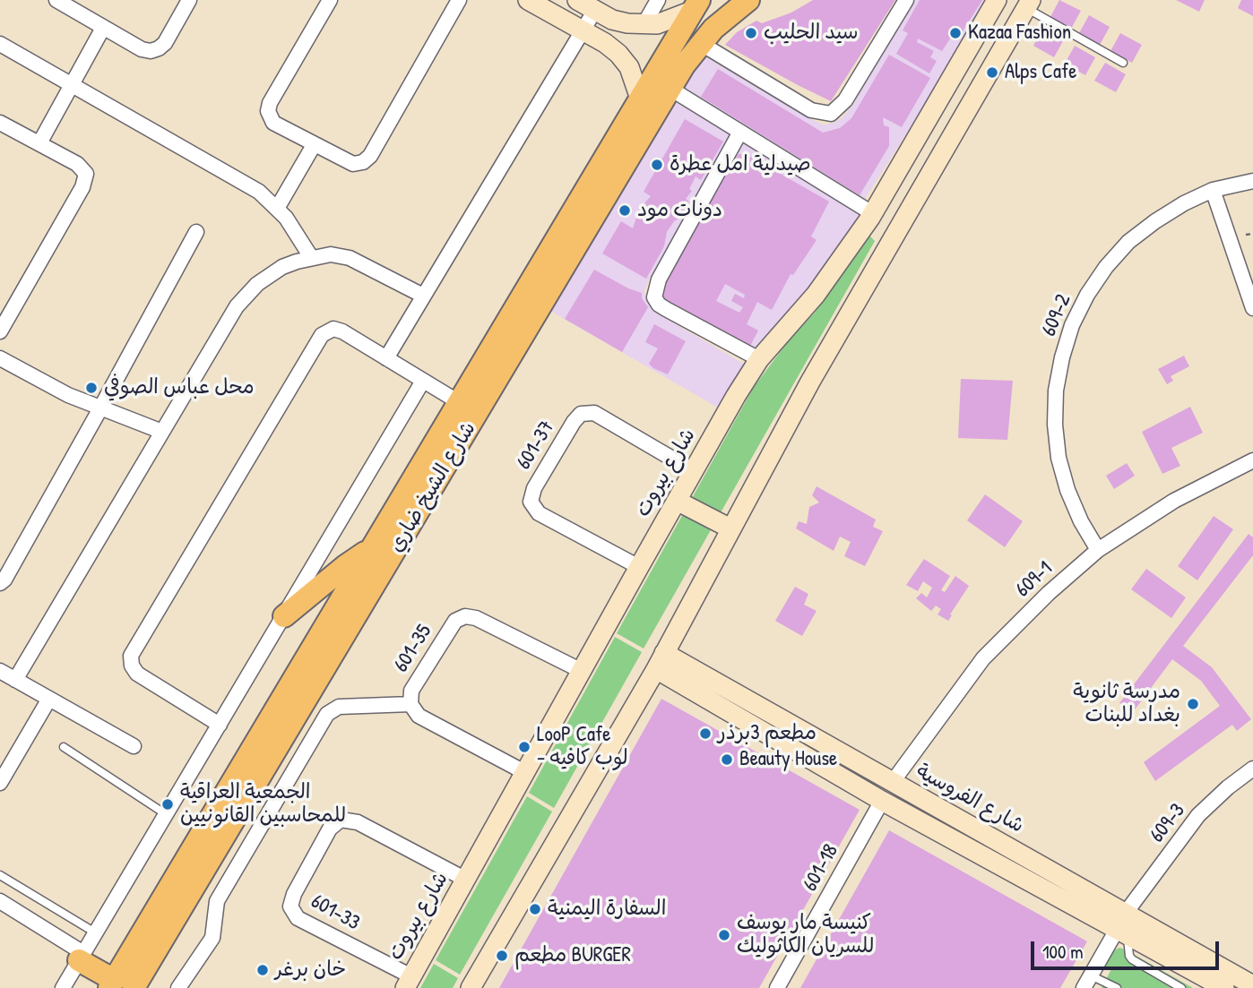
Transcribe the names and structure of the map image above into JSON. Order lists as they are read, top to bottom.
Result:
{
  "streets": {
    "main road": ["شارع بيروت", "شارع الشيخ ضاري", "شارع الفروسية"],
    "street": [
      "609-2",
      "601-37",
      "609-1",
      "601-35",
      "609-3",
      "601-18",
      "601-33"
    ]
  },
  "crossings": [
    ["609-2", "609-1"],
    ["601-37", "شارع بيروت"],
    ["شارع بيروت", "601-35"],
    ["شارع بيروت", "601-33"],
    ["609-1", "شارع الفروسية"],
    ["شارع الفروسية", "609-3"],
    ["شارع الفروسية", "601-18"]
  ],
  "places": [
    "سيد الحليب",
    "Kazaa Fashion",
    "Alps Cafe",
    "صيدلية امل عطرة",
    "دونات مود",
    "محل عباس الصوفي",
    "مدرسة ثانوية بغداد للبنات",
    "مطعم 3برذر",
    "LooP Cafe - لوب كافيه",
    "Beauty House",
    "الجمعية العراقية للمحاسبين القانونيين",
    "السفارة اليمنية",
    "كنيسة مار يوسف للسريان الكاثوليك",
    "مطعم BURGER",
    "خان برغر"
  ],
  "scale_bar": "100 m"
}
